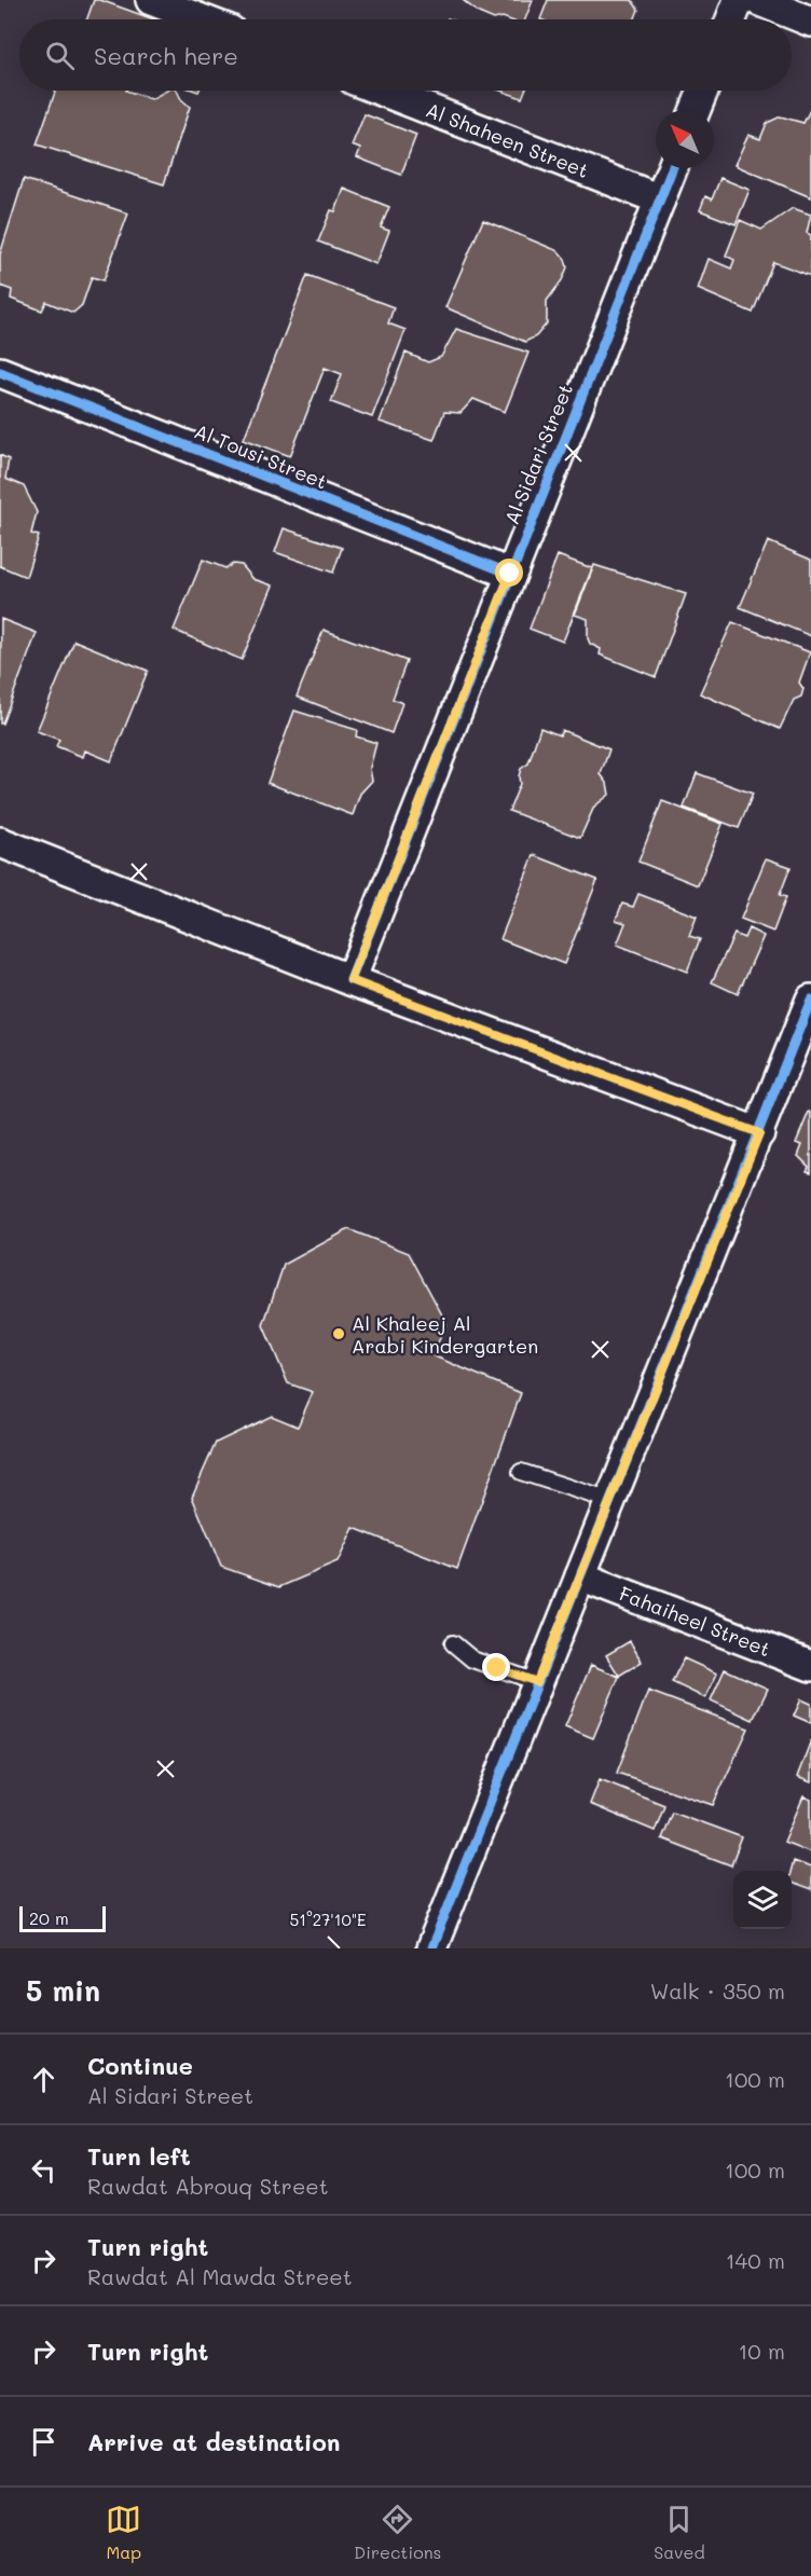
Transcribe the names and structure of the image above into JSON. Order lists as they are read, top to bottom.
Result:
{
  "streets": {
    "street": [
      "Al Shaheen Street",
      "Al Sidari Street",
      "Al Tousi Street",
      "Fahaiheel Street"
    ]
  },
  "crossings": [
    ["Al Shaheen Street", "Al Sidari Street"],
    ["Al Sidari Street", "Al Tousi Street"]
  ],
  "places": ["Al Khaleej Al Arabi Kindergarten"],
  "scale_bar": "20 m",
  "north": "top left",
  "page": {
    "search": "Search here",
    "scale": "20 m",
    "heading": ["5 min", "Walk · 350 m"],
    "list": [
      ["Continue", "Al Sidari Street", "100 m"],
      ["Turn left", "Rawdat Abrouq Street", "100 m"],
      ["Turn right", "Rawdat Al Mawda Street", "140 m"],
      ["Turn right", "10 m"],
      "Arrive at destination"
    ],
    "nav": ["Map", "Directions", "Saved"]
  },
  "coordinates": ["51°27'10\"E"]
}
